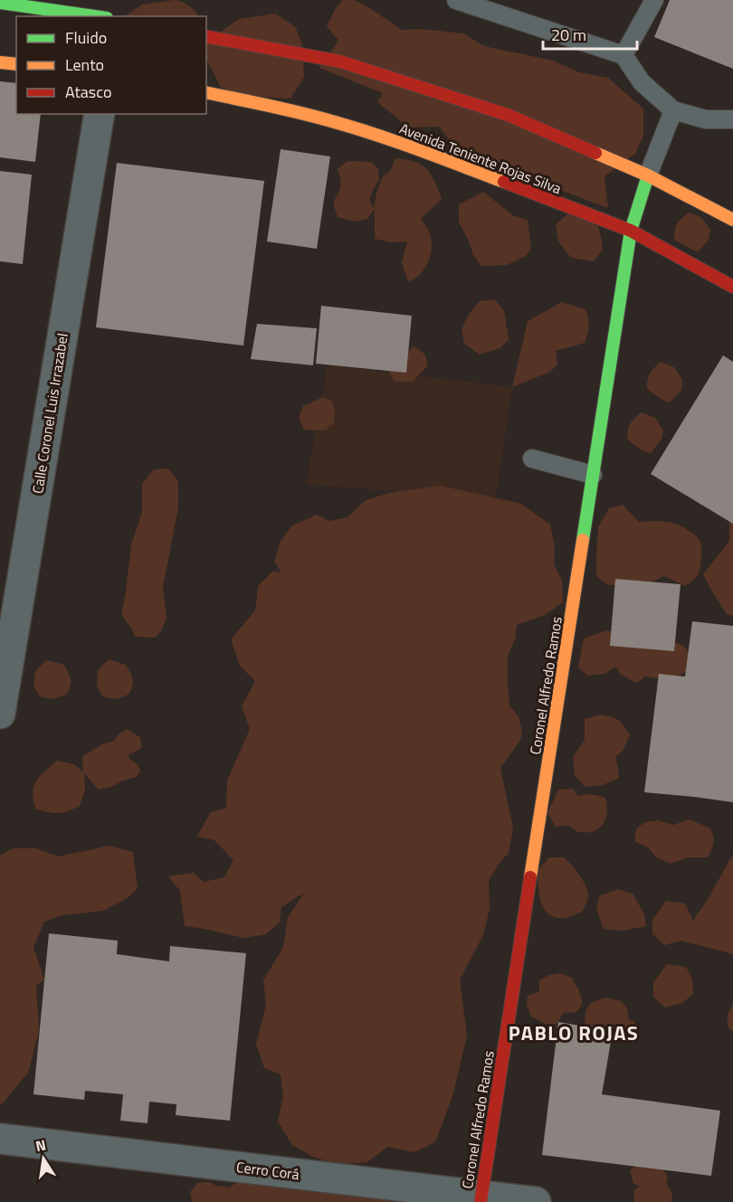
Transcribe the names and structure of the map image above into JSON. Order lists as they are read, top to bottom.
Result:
{
  "streets": {
    "street": [
      "Avenida Teniente Rojas Silva",
      "Calle Coronel Luis Irrazabel",
      "Coronel Alfredo Ramos",
      "Cerro Corá"
    ]
  },
  "crossings": [
    ["Avenida Teniente Rojas Silva", "Coronel Alfredo Ramos"],
    ["Coronel Alfredo Ramos", "Cerro Corá"]
  ],
  "districts": ["PABLO ROJAS"],
  "legend": ["Fluido", "Lento", "Atasco"],
  "scale_bar": "20 m",
  "north": "top"
}
